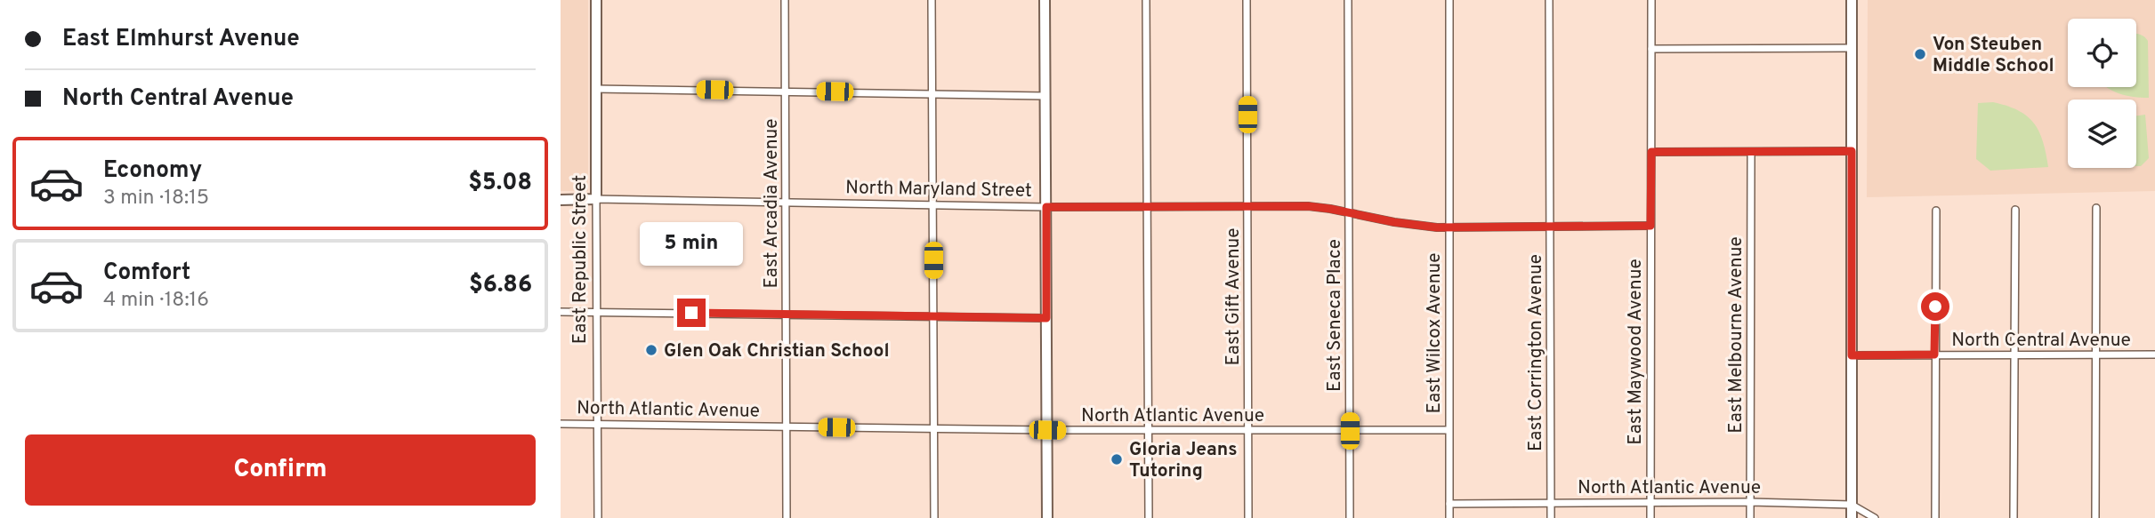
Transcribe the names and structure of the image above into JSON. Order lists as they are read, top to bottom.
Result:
{
  "streets": {
    "street": [
      "North Maryland Street",
      "East Arcadia Avenue",
      "East Republic Street",
      "East Gift Avenue",
      "East Seneca Place",
      "East Wilcox Avenue",
      "East Melbourne Avenue",
      "North Central Avenue",
      "East Maywood Avenue",
      "East Corrington Avenue",
      "North Atlantic Avenue"
    ]
  },
  "crossings": [
    ["North Maryland Street", "East Arcadia Avenue"],
    ["North Maryland Street", "East Republic Street"],
    ["North Maryland Street", "East Gift Avenue"],
    ["North Maryland Street", "East Seneca Place"],
    ["North Maryland Street", "East Wilcox Avenue"],
    ["North Maryland Street", "East Maywood Avenue"],
    ["North Maryland Street", "East Corrington Avenue"],
    ["East Arcadia Avenue", "North Atlantic Avenue"],
    ["East Republic Street", "North Atlantic Avenue"],
    ["East Gift Avenue", "North Atlantic Avenue"],
    ["East Seneca Place", "North Atlantic Avenue"],
    ["East Wilcox Avenue", "North Atlantic Avenue"],
    ["East Melbourne Avenue", "North Atlantic Avenue"],
    ["East Maywood Avenue", "North Atlantic Avenue"],
    ["East Corrington Avenue", "North Atlantic Avenue"]
  ],
  "places": ["Von Steuben Middle School", "Glen Oak Christian School", "Gloria Jeans Tutoring"],
  "page": {
    "banner": ["East Elmhurst Avenue", "North Central Avenue"],
    "list": [
      {
        "name": "Economy",
        "note": "3 min · 18:15",
        "value": "$5.08"
      },
      {
        "name": "Comfort",
        "note": "4 min · 18:16",
        "value": "$6.86"
      }
    ],
    "bubble": "5 min",
    "buttons": "Confirm"
  }
}
